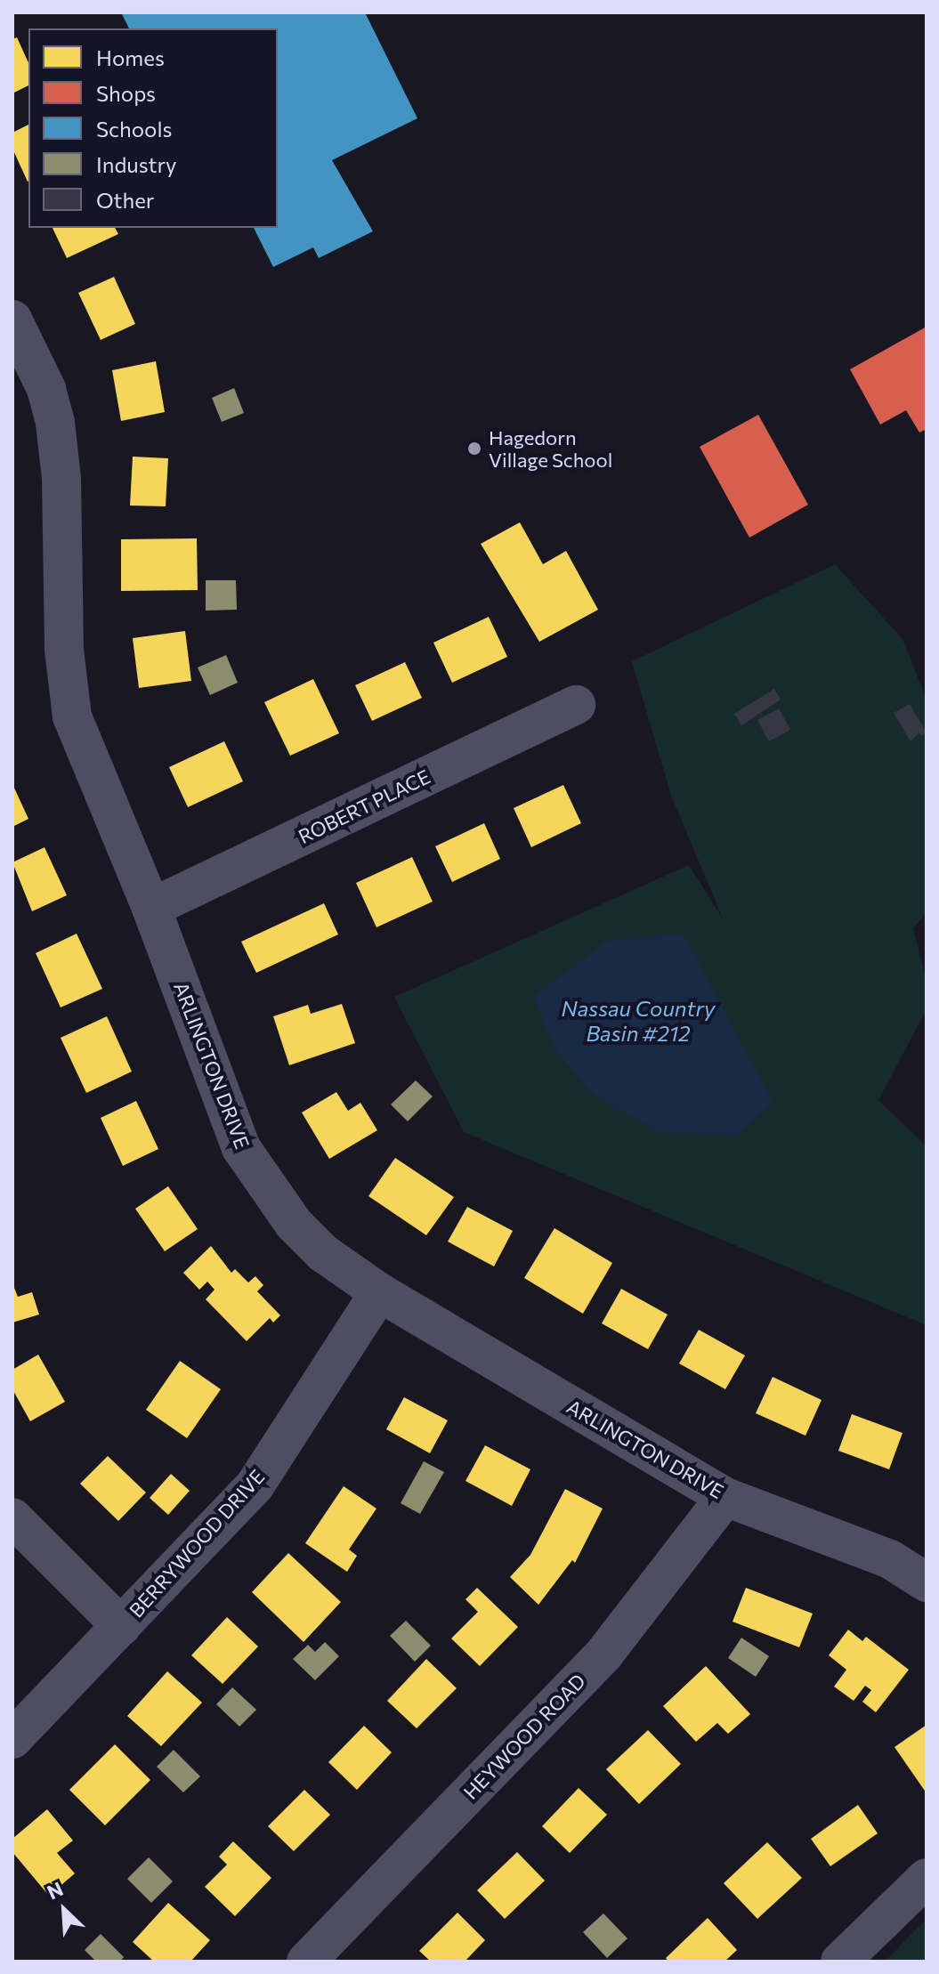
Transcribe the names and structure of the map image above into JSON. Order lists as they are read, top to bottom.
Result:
{
  "streets": {
    "street": [
      "ROBERT PLACE",
      "ARLINGTON DRIVE",
      "BERRYWOOD DRIVE",
      "HEYWOOD ROAD"
    ]
  },
  "crossings": [
    ["ROBERT PLACE", "ARLINGTON DRIVE"],
    ["ARLINGTON DRIVE", "BERRYWOOD DRIVE"],
    ["ARLINGTON DRIVE", "HEYWOOD ROAD"]
  ],
  "water": ["Nassau Country Basin #212"],
  "places": ["Hagedorn Village School"],
  "legend": [
    "Homes",
    "Shops",
    "Schools",
    "Industry",
    "Other"
  ],
  "north": "top left"
}
